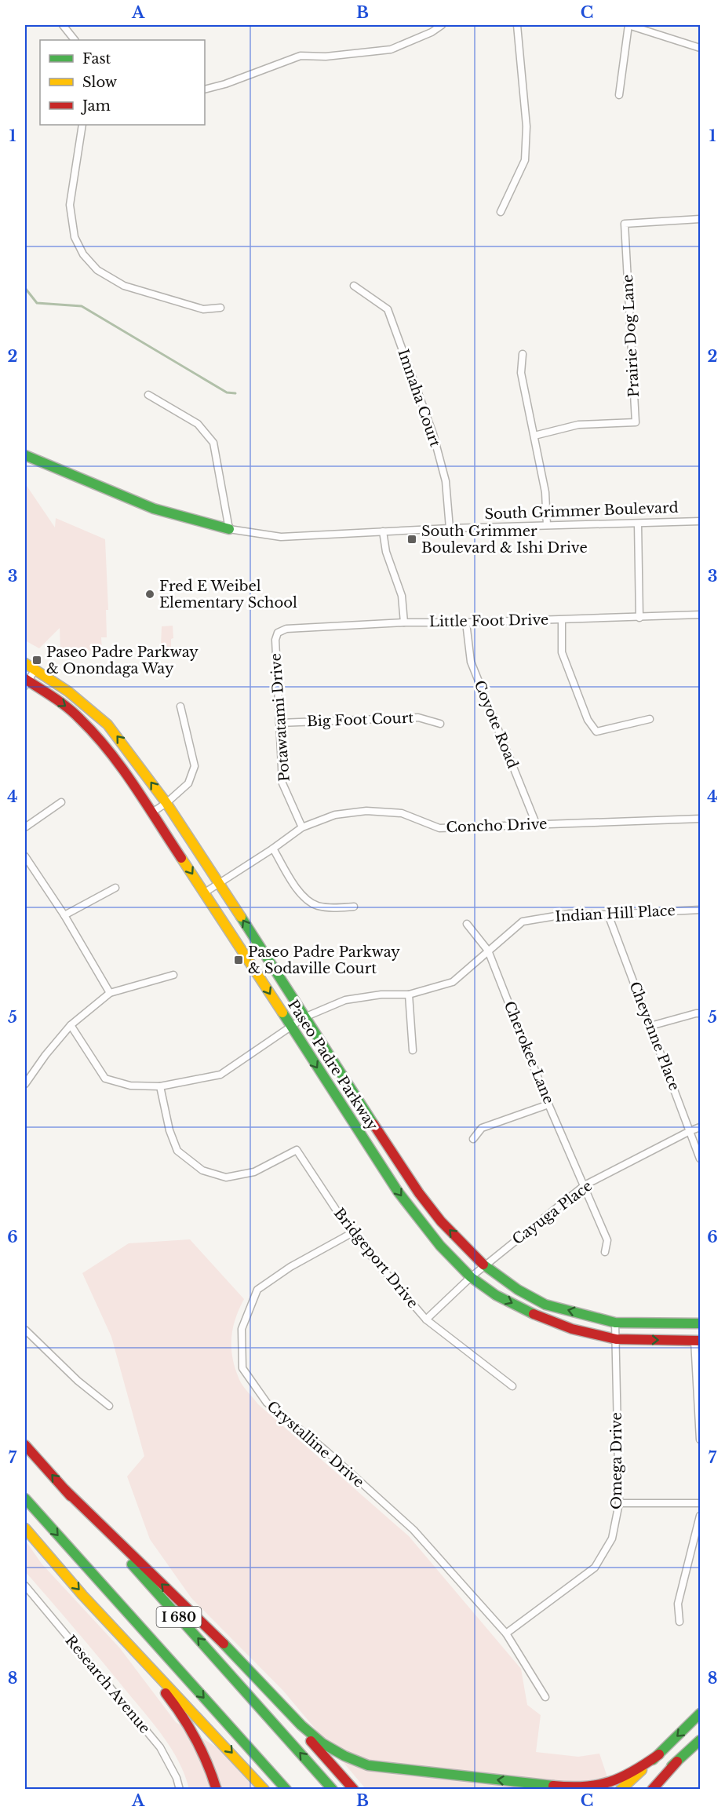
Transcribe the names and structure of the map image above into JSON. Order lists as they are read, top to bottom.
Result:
{
  "streets": {
    "main road": ["South Grimmer Boulevard", "Paseo Padre Parkway", "I 680"],
    "street": [
      "Prairie Dog Lane",
      "Imnaha Court",
      "Little Foot Drive",
      "Potawatami Drive",
      "Big Foot Court",
      "Coyote Road",
      "Concho Drive",
      "Indian Hill Place",
      "Cheyenne Place",
      "Cherokee Lane",
      "Cayuga Place",
      "Bridgeport Drive",
      "Crystalline Drive",
      "Omega Drive",
      "Research Avenue"
    ]
  },
  "crossings": [
    ["Imnaha Court", "South Grimmer Boulevard"],
    ["Little Foot Drive", "Potawatami Drive"],
    ["Little Foot Drive", "Coyote Road"],
    ["Potawatami Drive", "Big Foot Court"],
    ["Potawatami Drive", "Concho Drive"],
    ["Coyote Road", "Concho Drive"],
    ["Concho Drive", "Paseo Padre Parkway"],
    ["Indian Hill Place", "Cheyenne Place"],
    ["Indian Hill Place", "Cherokee Lane"],
    ["Indian Hill Place", "Paseo Padre Parkway"],
    ["Indian Hill Place", "Bridgeport Drive"],
    ["Cheyenne Place", "Cayuga Place"],
    ["Cherokee Lane", "Cayuga Place"],
    ["Paseo Padre Parkway", "Cayuga Place"],
    ["Paseo Padre Parkway", "Omega Drive"],
    ["Cayuga Place", "Bridgeport Drive"],
    ["Bridgeport Drive", "Crystalline Drive"],
    ["Crystalline Drive", "Omega Drive"]
  ],
  "places": {
    "transit": ["South Grimmer Boulevard & Ishi Drive", "Paseo Padre Parkway & Onondaga Way", "Paseo Padre Parkway & Sodaville Court"],
    "other": ["Fred E Weibel Elementary School"]
  },
  "legend": ["Fast", "Slow", "Jam"],
  "grid": {
    "columns": ["A", "B", "C"],
    "rows": [
      "1",
      "2",
      "3",
      "4",
      "5",
      "6",
      "7",
      "8"
    ]
  }
}
